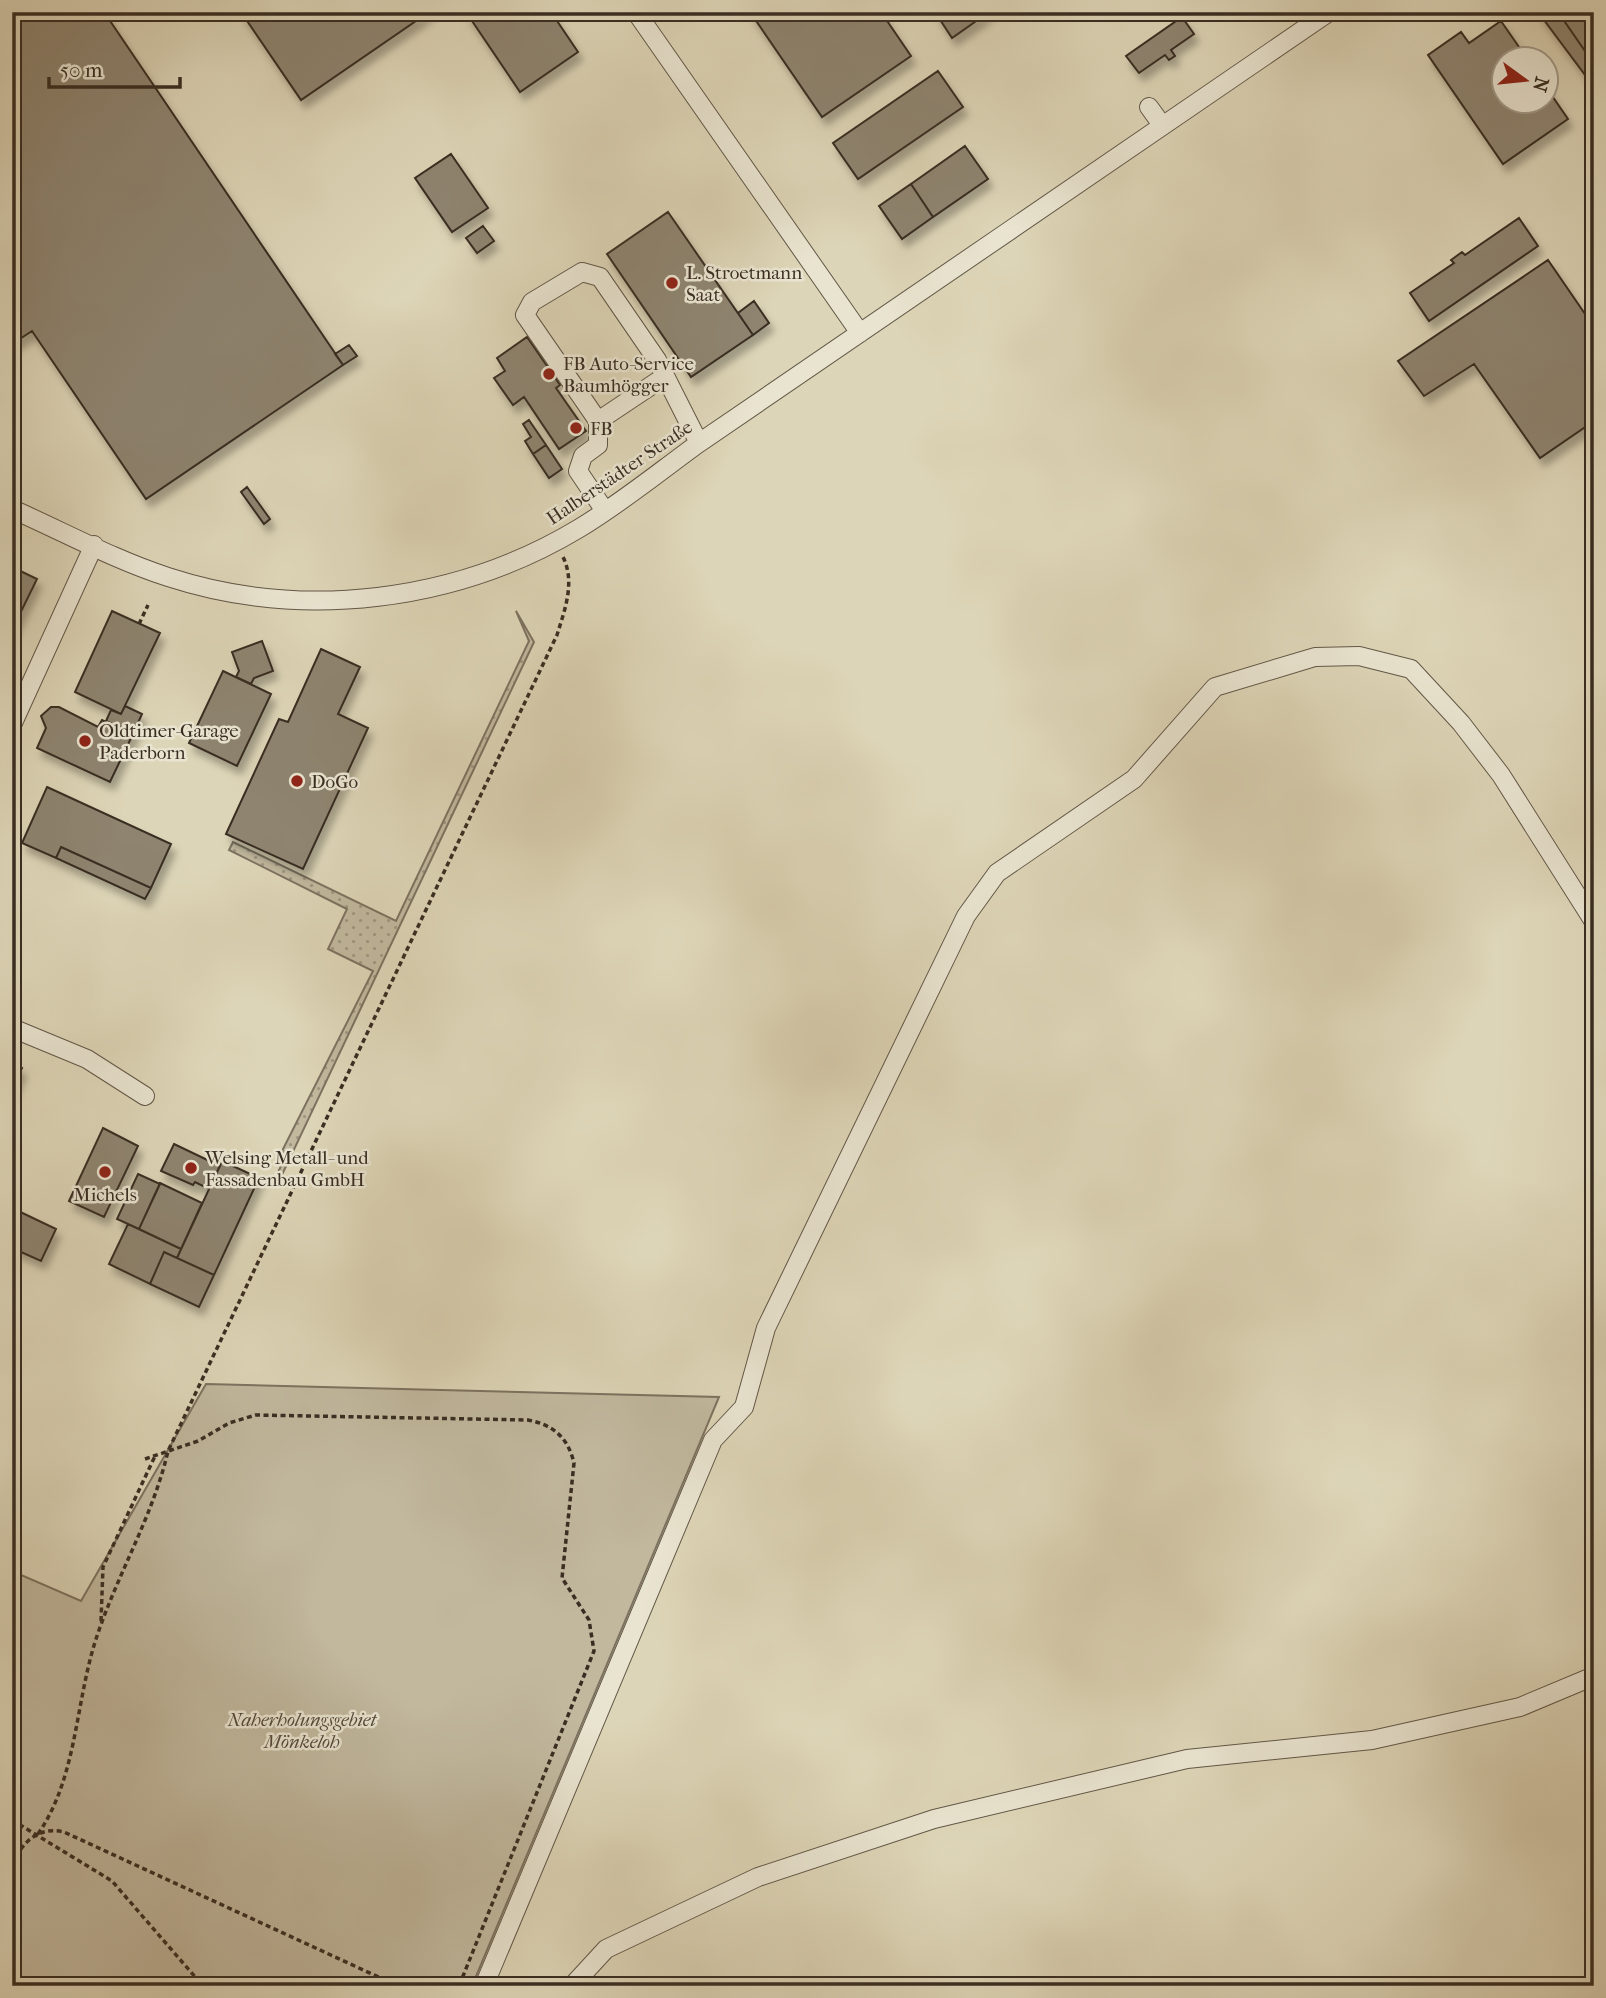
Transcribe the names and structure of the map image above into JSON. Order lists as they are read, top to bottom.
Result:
{
  "streets": {
    "street": ["Halberstädter Straße"]
  },
  "parks": ["Naherholungsgebiet Mönkeloh"],
  "places": [
    "L. Stroetmann Saat",
    "FB Auto-Service Baumhögger",
    "FB",
    "Oldtimer-Garage Paderborn",
    "DoGo",
    "Welsing Metall- und Fassadenbau GmbH",
    "Michels"
  ],
  "scale_bar": "50 m",
  "north": "right"
}
